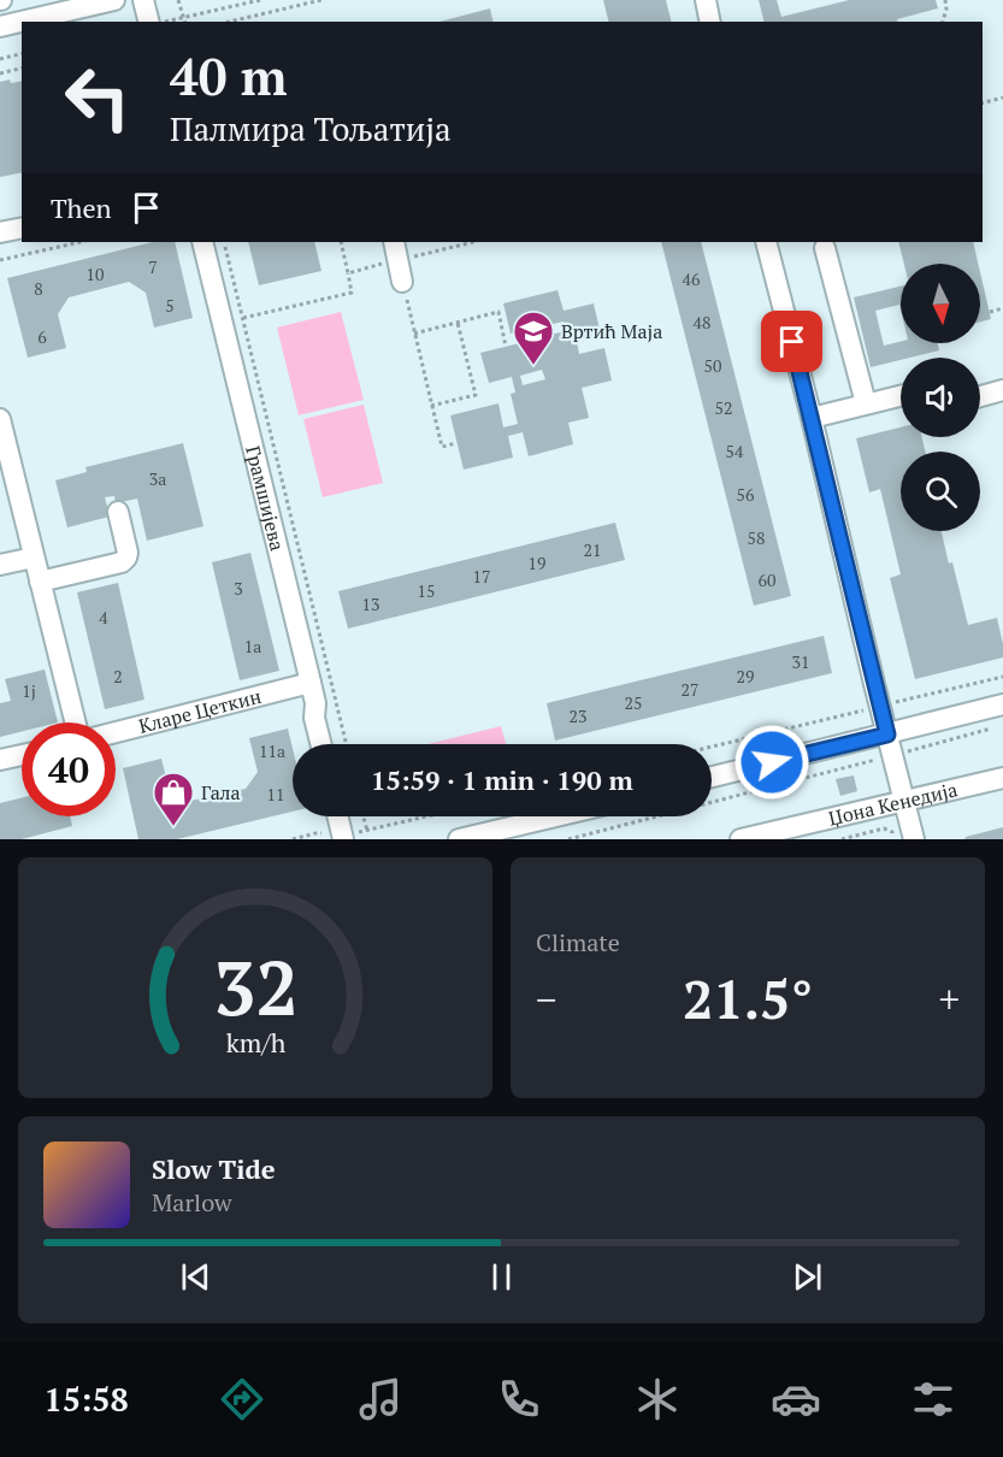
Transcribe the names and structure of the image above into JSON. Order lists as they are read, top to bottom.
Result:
{
  "streets": {
    "street": ["Грамшијева", "Кларе Цеткин", "Џона Кенедија"]
  },
  "crossings": [
    ["Грамшијева", "Кларе Цеткин"]
  ],
  "places": {
    "school or university": ["Вртић Маја"],
    "shop": ["Гала"]
  },
  "house_numbers": [
    "7",
    "10",
    "46",
    "8",
    "5",
    "48",
    "6",
    "50",
    "52",
    "54",
    "3a",
    "56",
    "58",
    "21",
    "19",
    "17",
    "60",
    "3",
    "15",
    "13",
    "4",
    "1a",
    "31",
    "2",
    "29",
    "27",
    "1j",
    "25",
    "23",
    "11a",
    "11"
  ],
  "north": "bottom",
  "page": {
    "turn": ["40 m", "Палмира Тољатија"],
    "then": "Then",
    "limit": "40",
    "trip": "15:59 · 1 min · 190 m",
    "tile": "Climate",
    "heat": ["−", "21.5°", "+"],
    "song": ["Slow Tide", "Marlow"],
    "tabs": "15:58",
    "gauge": ["32", "km/h"]
  }
}
